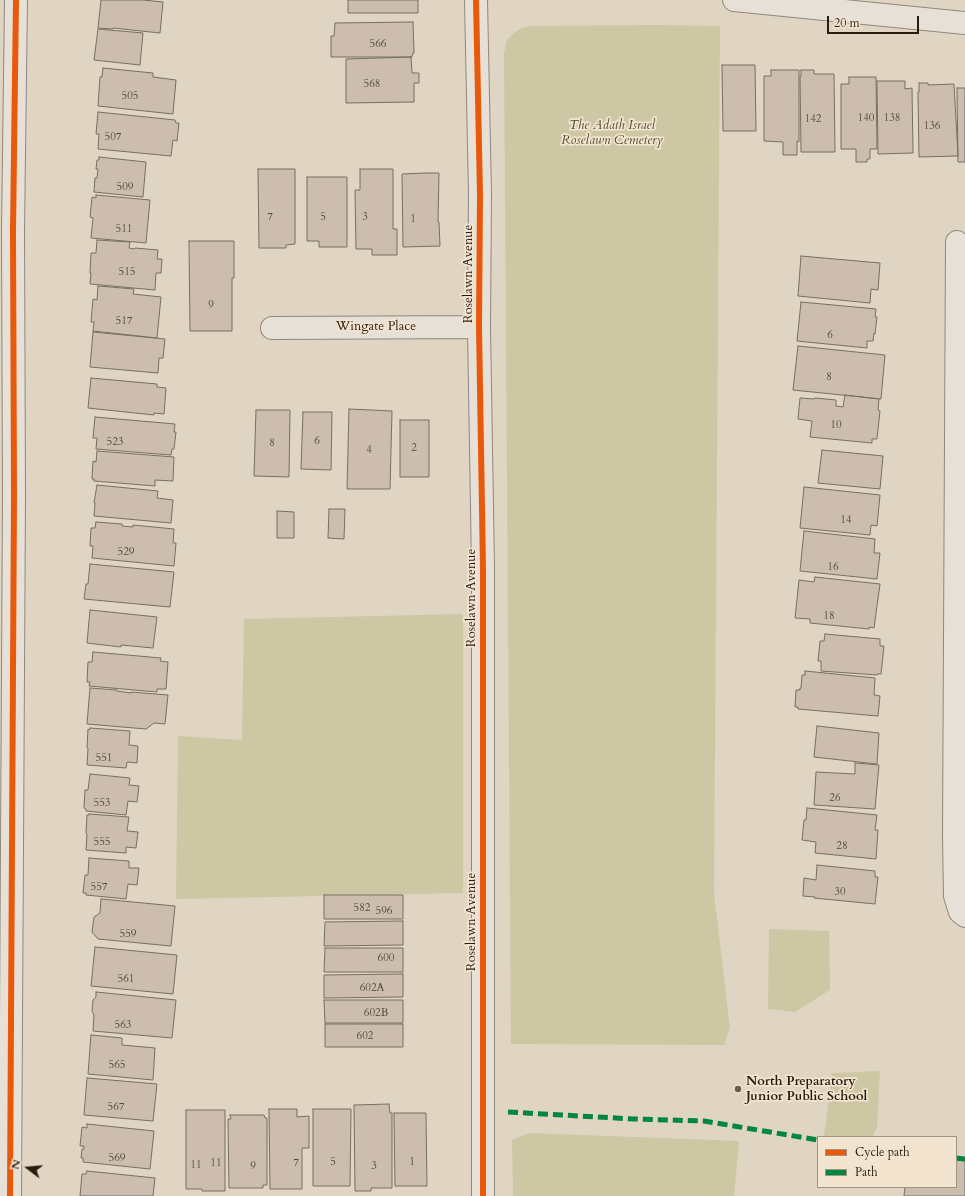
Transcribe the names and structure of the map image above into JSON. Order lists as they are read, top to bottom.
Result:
{
  "streets": {
    "street": ["Roselawn Avenue", "Wingate Place"]
  },
  "crossings": [
    ["Roselawn Avenue", "Wingate Place"]
  ],
  "parks": ["The Adath Israel Roselawn Cemetery"],
  "places": ["North Preparatory Junior Public School"],
  "house_numbers": [
    "566",
    "568",
    "505",
    "140",
    "138",
    "142",
    "136",
    "507",
    "509",
    "7",
    "5",
    "3",
    "1",
    "511",
    "515",
    "9",
    "517",
    "6",
    "8",
    "10",
    "6",
    "523",
    "8",
    "2",
    "4",
    "14",
    "529",
    "16",
    "18",
    "551",
    "26",
    "553",
    "555",
    "28",
    "557",
    "30",
    "582",
    "596",
    "559",
    "600",
    "561",
    "602A",
    "602B",
    "563",
    "602",
    "565",
    "567",
    "569",
    "5",
    "1",
    "11",
    "7",
    "11",
    "9",
    "3"
  ],
  "legend": ["Cycle path", "Path"],
  "scale_bar": "20 m",
  "north": "left"
}
